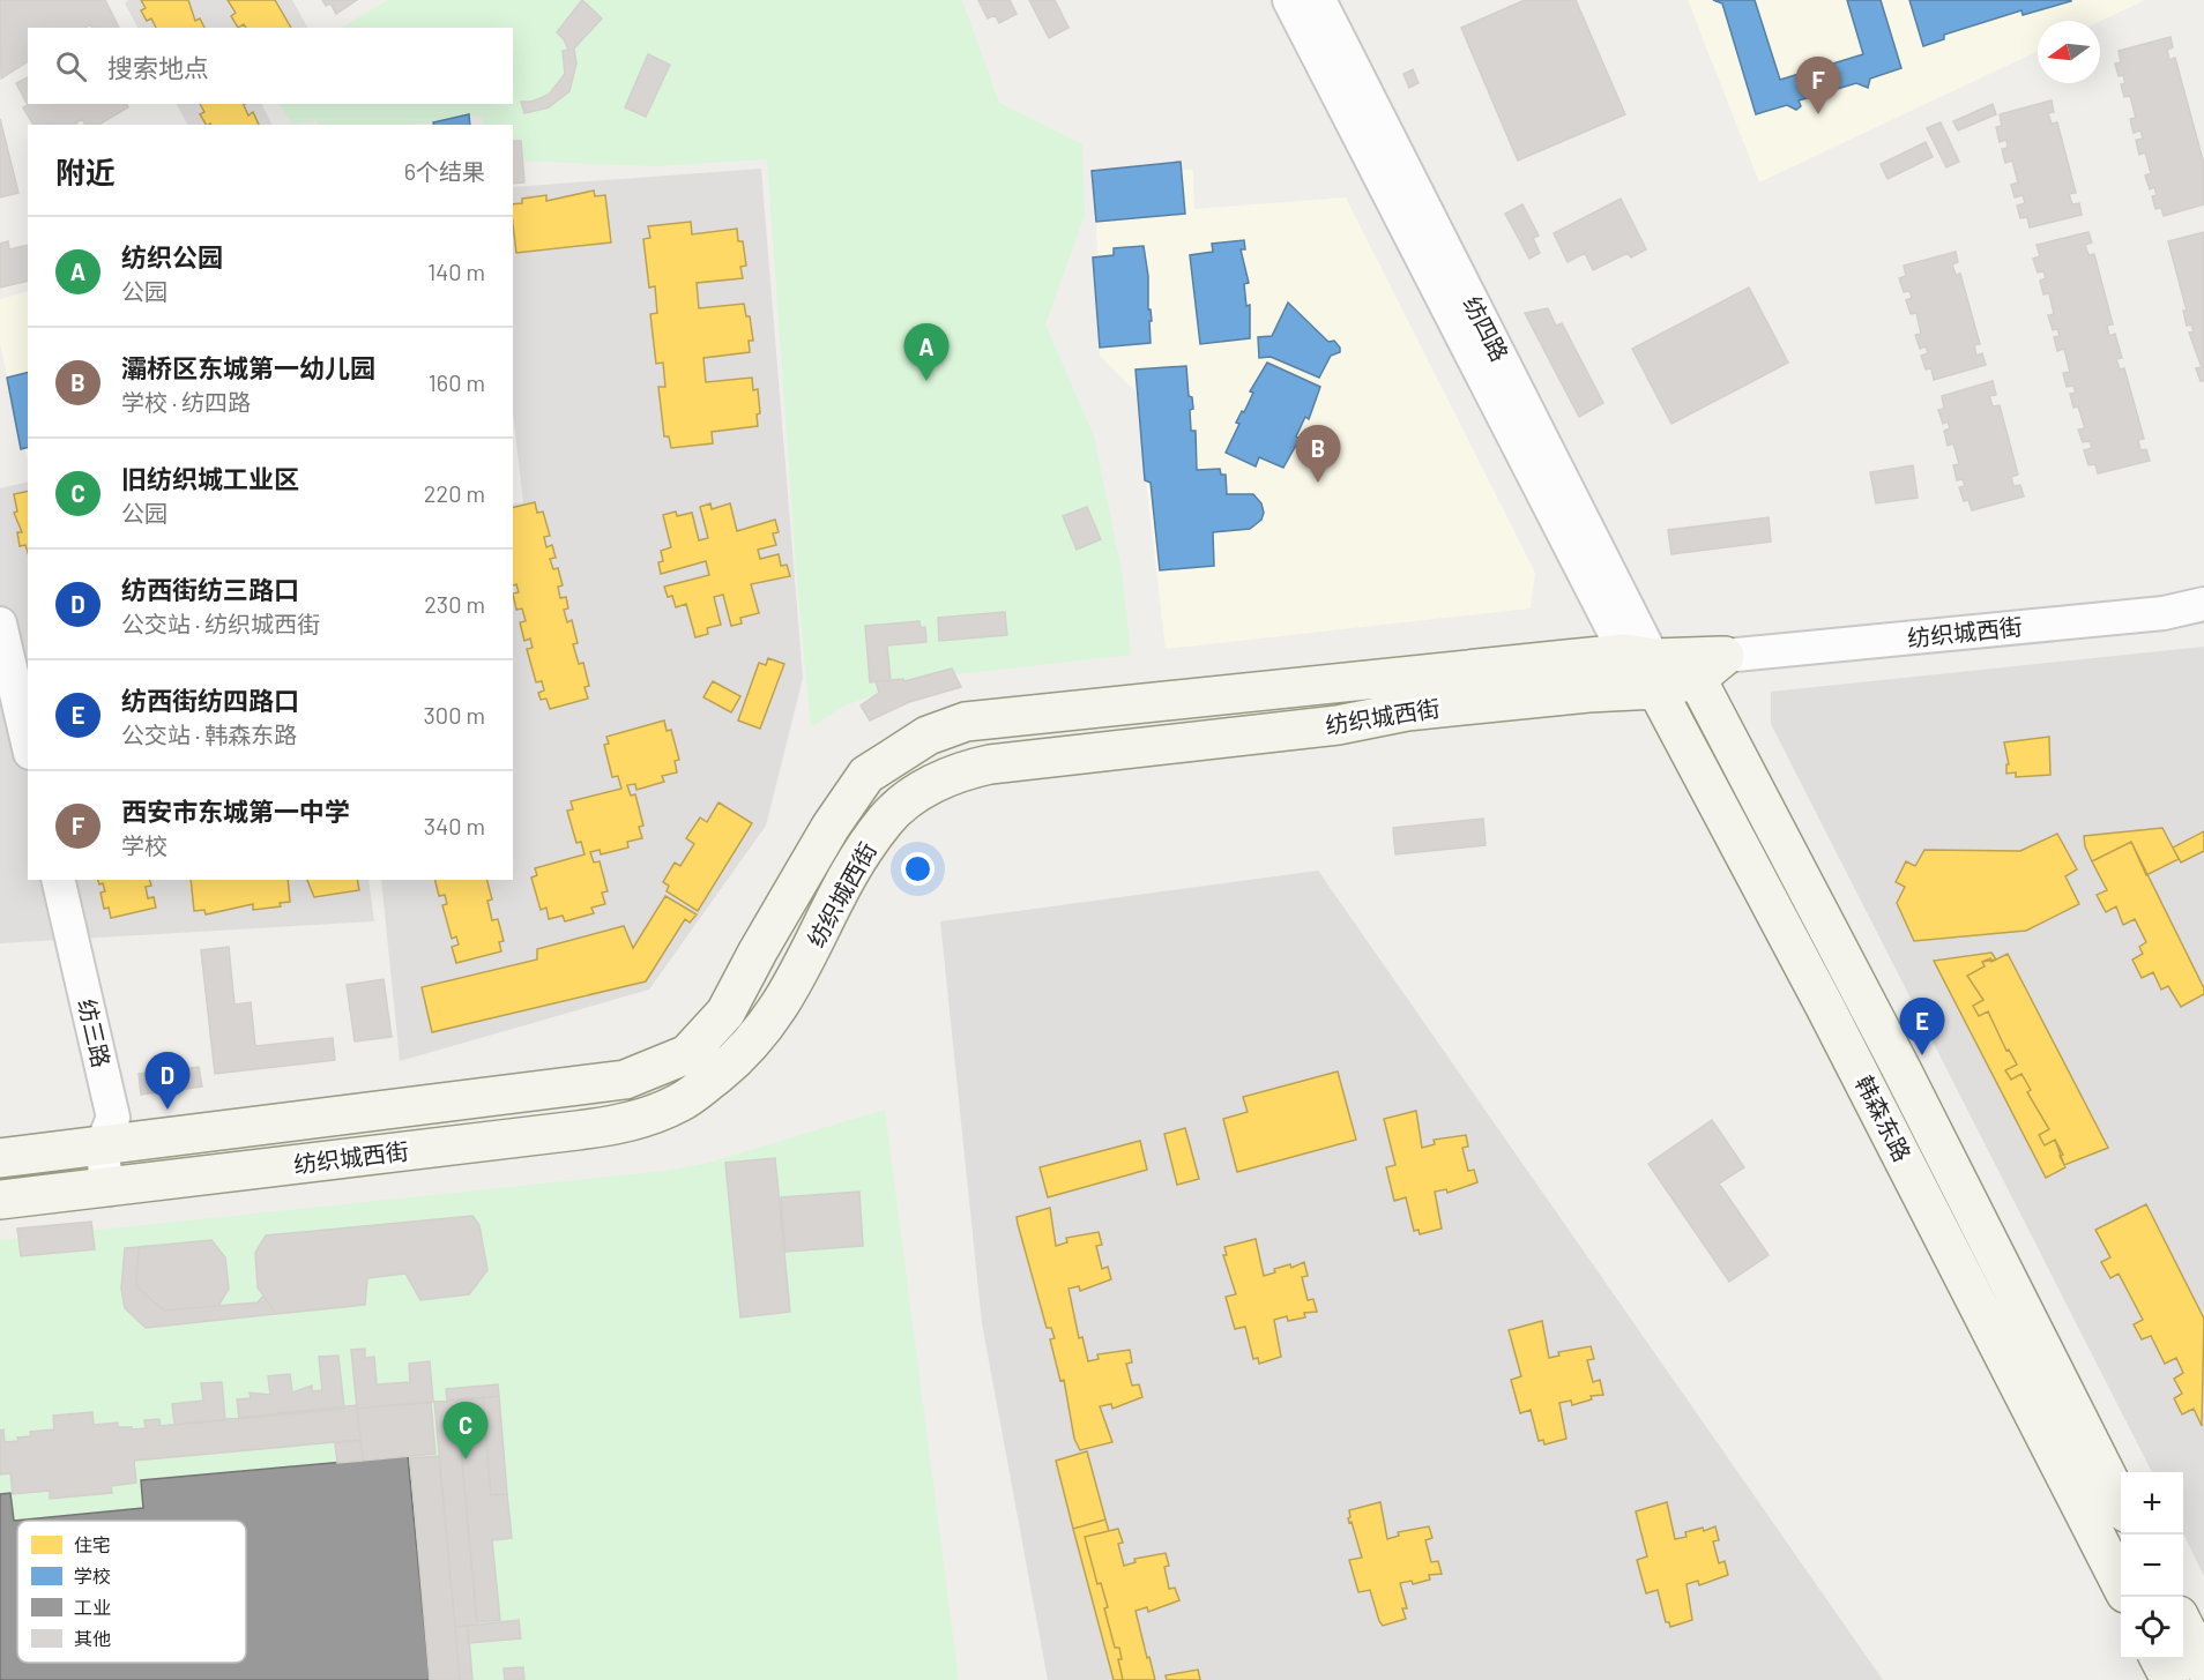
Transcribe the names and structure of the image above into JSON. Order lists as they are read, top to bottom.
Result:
{
  "streets": {
    "main road": ["纺织城西街", "韩森东路"],
    "street": ["纺四路", "纺三路"]
  },
  "crossings": [
    ["纺四路", "纺织城西街"],
    ["纺四路", "韩森东路"],
    ["纺织城西街", "纺三路"],
    ["纺织城西街", "韩森东路"]
  ],
  "legend": [
    "住宅",
    "学校",
    "工业",
    "其他"
  ],
  "north": "left",
  "page": {
    "search": "搜索地点",
    "pins": [
      "F",
      "A",
      "B",
      "E",
      "D",
      "C"
    ],
    "heading": ["附近", "6个结果"],
    "list": [
      {
        "mark": "A",
        "name": "纺织公园",
        "note": "公园",
        "value": "140 m"
      },
      {
        "mark": "B",
        "name": "灞桥区东城第一幼儿园",
        "note": "学校 · 纺四路",
        "value": "160 m"
      },
      {
        "mark": "C",
        "name": "旧纺织城工业区",
        "note": "公园",
        "value": "220 m"
      },
      {
        "mark": "D",
        "name": "纺西街纺三路口",
        "note": "公交站 · 纺织城西街",
        "value": "230 m"
      },
      {
        "mark": "E",
        "name": "纺西街纺四路口",
        "note": "公交站 · 韩森东路",
        "value": "300 m"
      },
      {
        "mark": "F",
        "name": "西安市东城第一中学",
        "note": "学校",
        "value": "340 m"
      }
    ],
    "map_buttons": ["+", "−"]
  }
}
